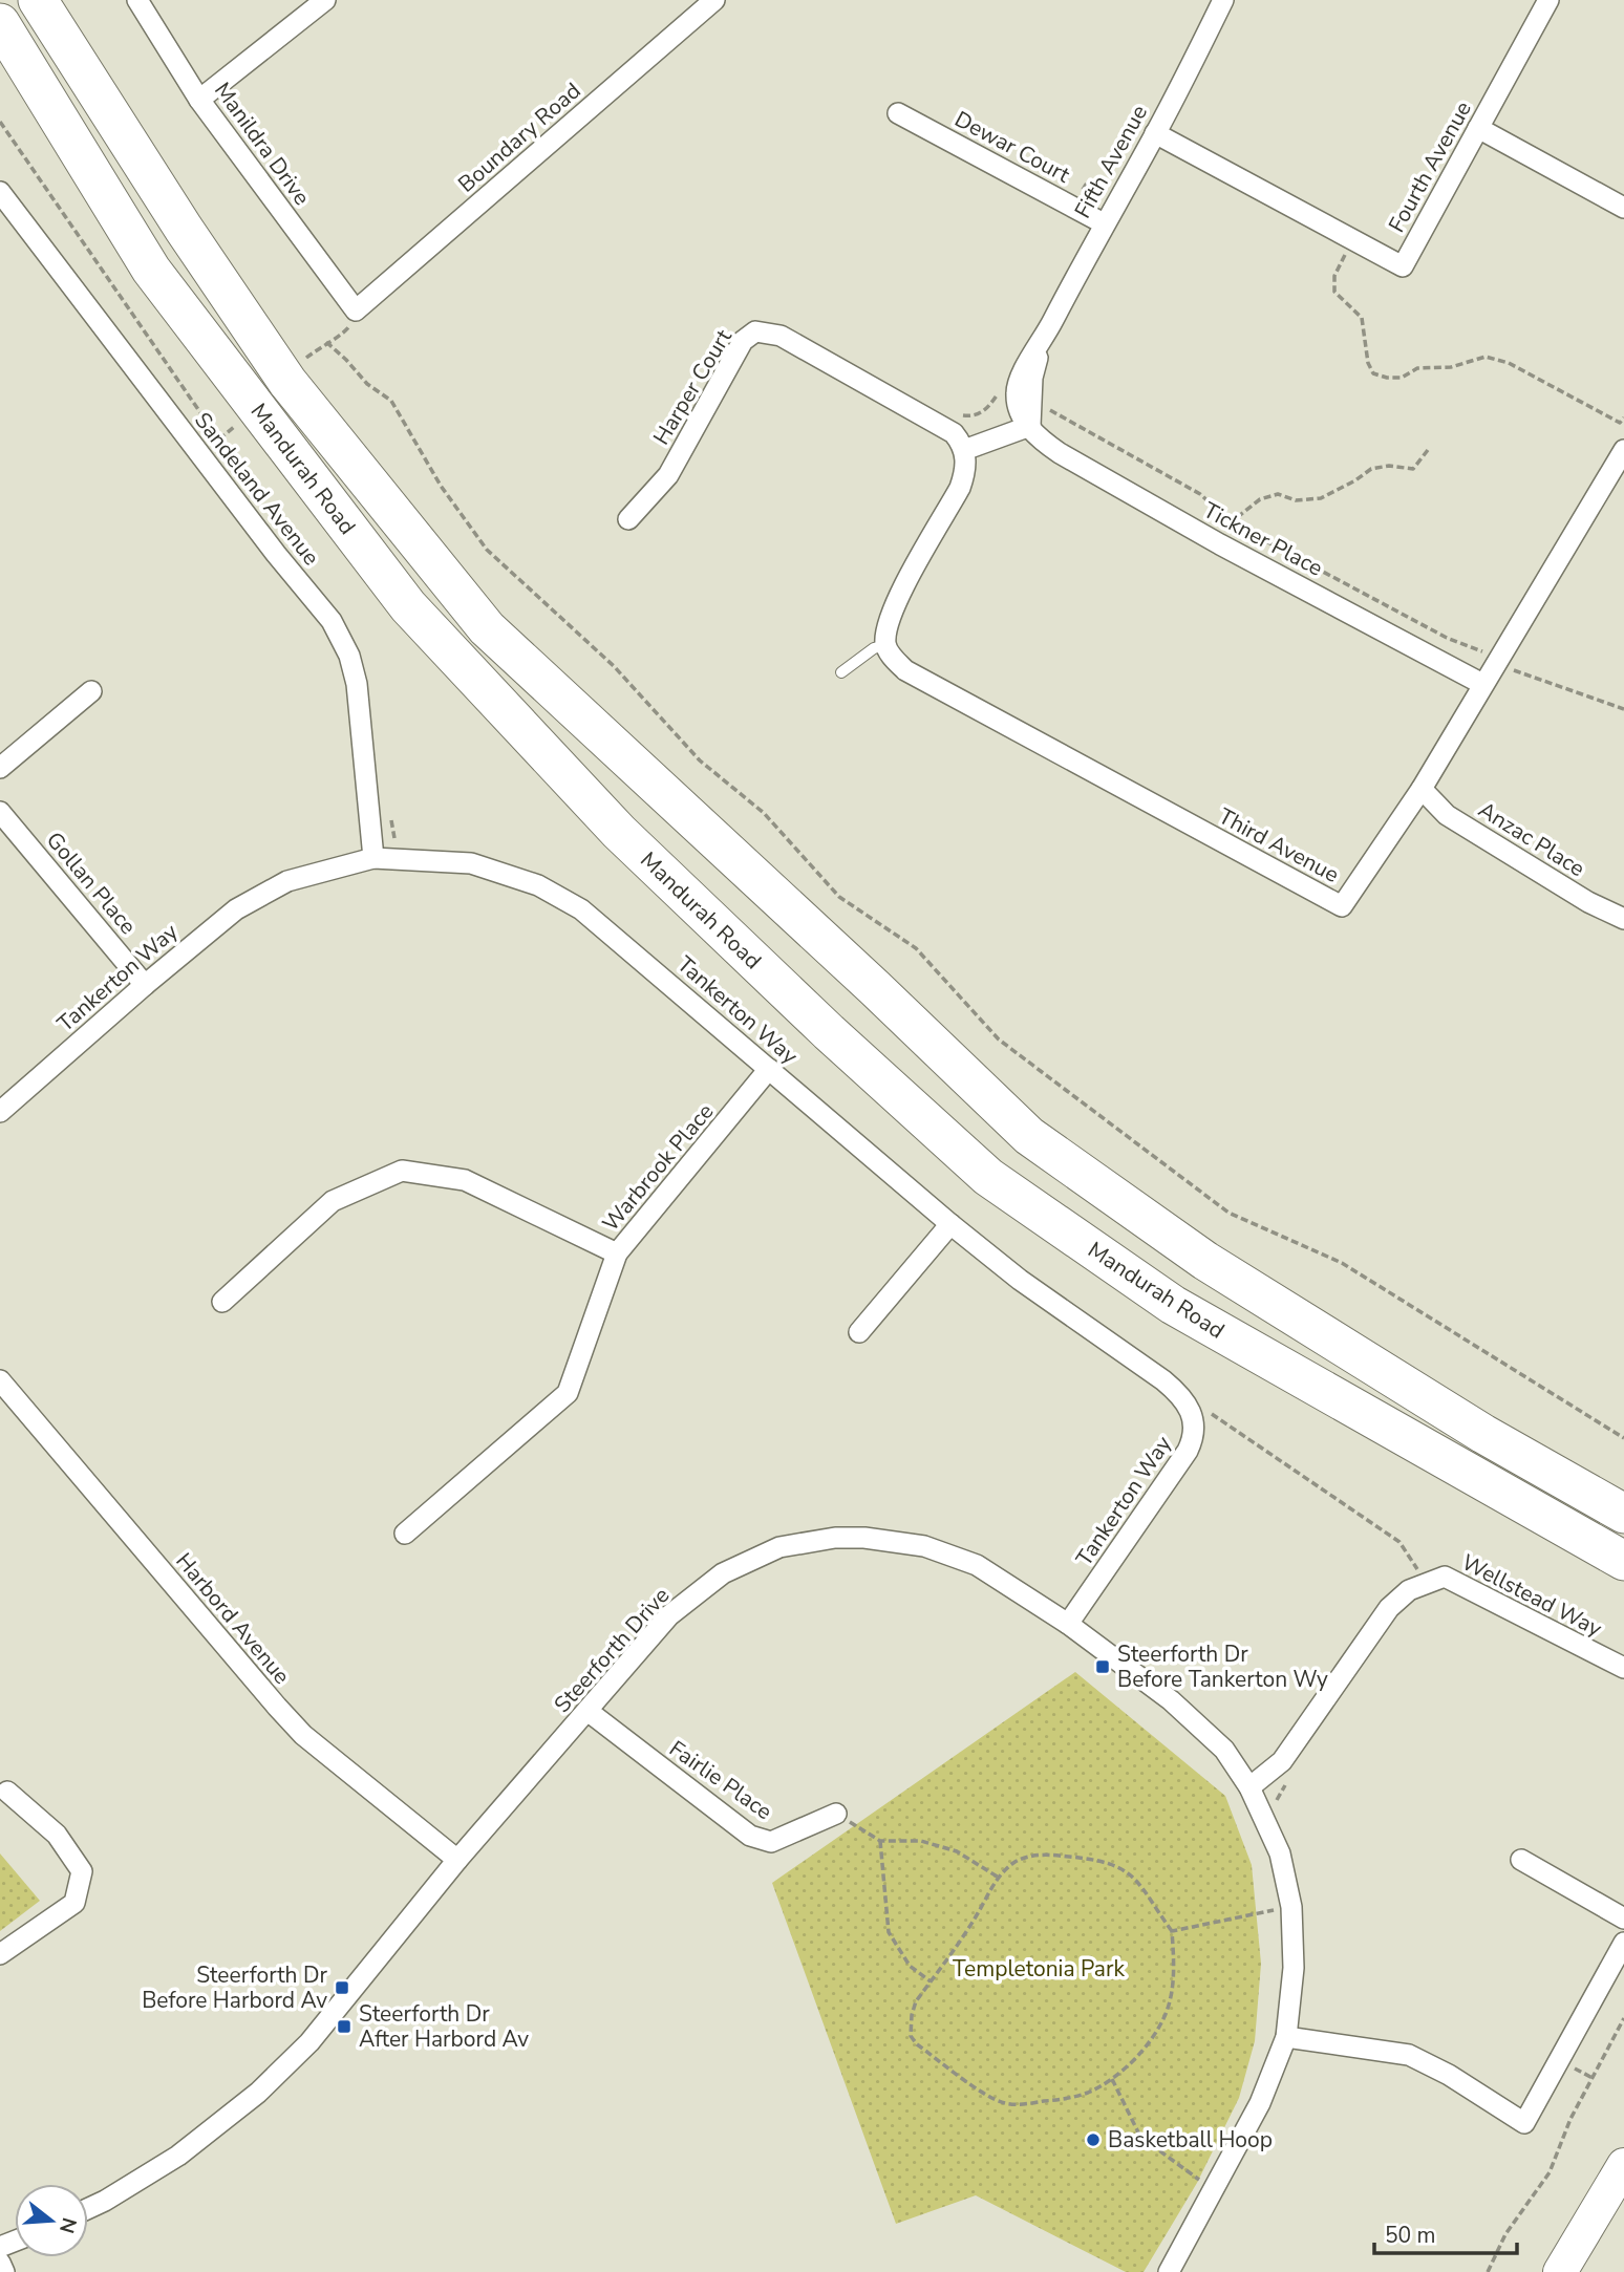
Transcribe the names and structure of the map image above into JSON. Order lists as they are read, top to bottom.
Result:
{
  "streets": {
    "highway": ["Mandurah Road"],
    "street": [
      "Boundary Road",
      "Manildra Drive",
      "Dewar Court",
      "Fifth Avenue",
      "Fourth Avenue",
      "Harper Court",
      "Sandeland Avenue",
      "Tickner Place",
      "Anzac Place",
      "Third Avenue",
      "Gollan Place",
      "Tankerton Way",
      "Warbrook Place",
      "Wellstead Way",
      "Harbord Avenue",
      "Steerforth Drive",
      "Fairlie Place"
    ]
  },
  "crossings": [
    ["Boundary Road", "Manildra Drive"],
    ["Dewar Court", "Fifth Avenue"],
    ["Fifth Avenue", "Fourth Avenue"],
    ["Fifth Avenue", "Tickner Place"],
    ["Sandeland Avenue", "Tankerton Way"],
    ["Tickner Place", "Third Avenue"],
    ["Anzac Place", "Third Avenue"],
    ["Gollan Place", "Tankerton Way"],
    ["Tankerton Way", "Warbrook Place"],
    ["Tankerton Way", "Steerforth Drive"],
    ["Wellstead Way", "Steerforth Drive"],
    ["Harbord Avenue", "Steerforth Drive"],
    ["Steerforth Drive", "Fairlie Place"]
  ],
  "parks": ["Templetonia Park"],
  "places": {
    "transit": ["Steerforth Dr Before Tankerton Wy", "Steerforth Dr Before Harbord Av", "Steerforth Dr After Harbord Av"],
    "other": ["Basketball Hoop"]
  },
  "scale_bar": "50 m",
  "north": "right"
}
